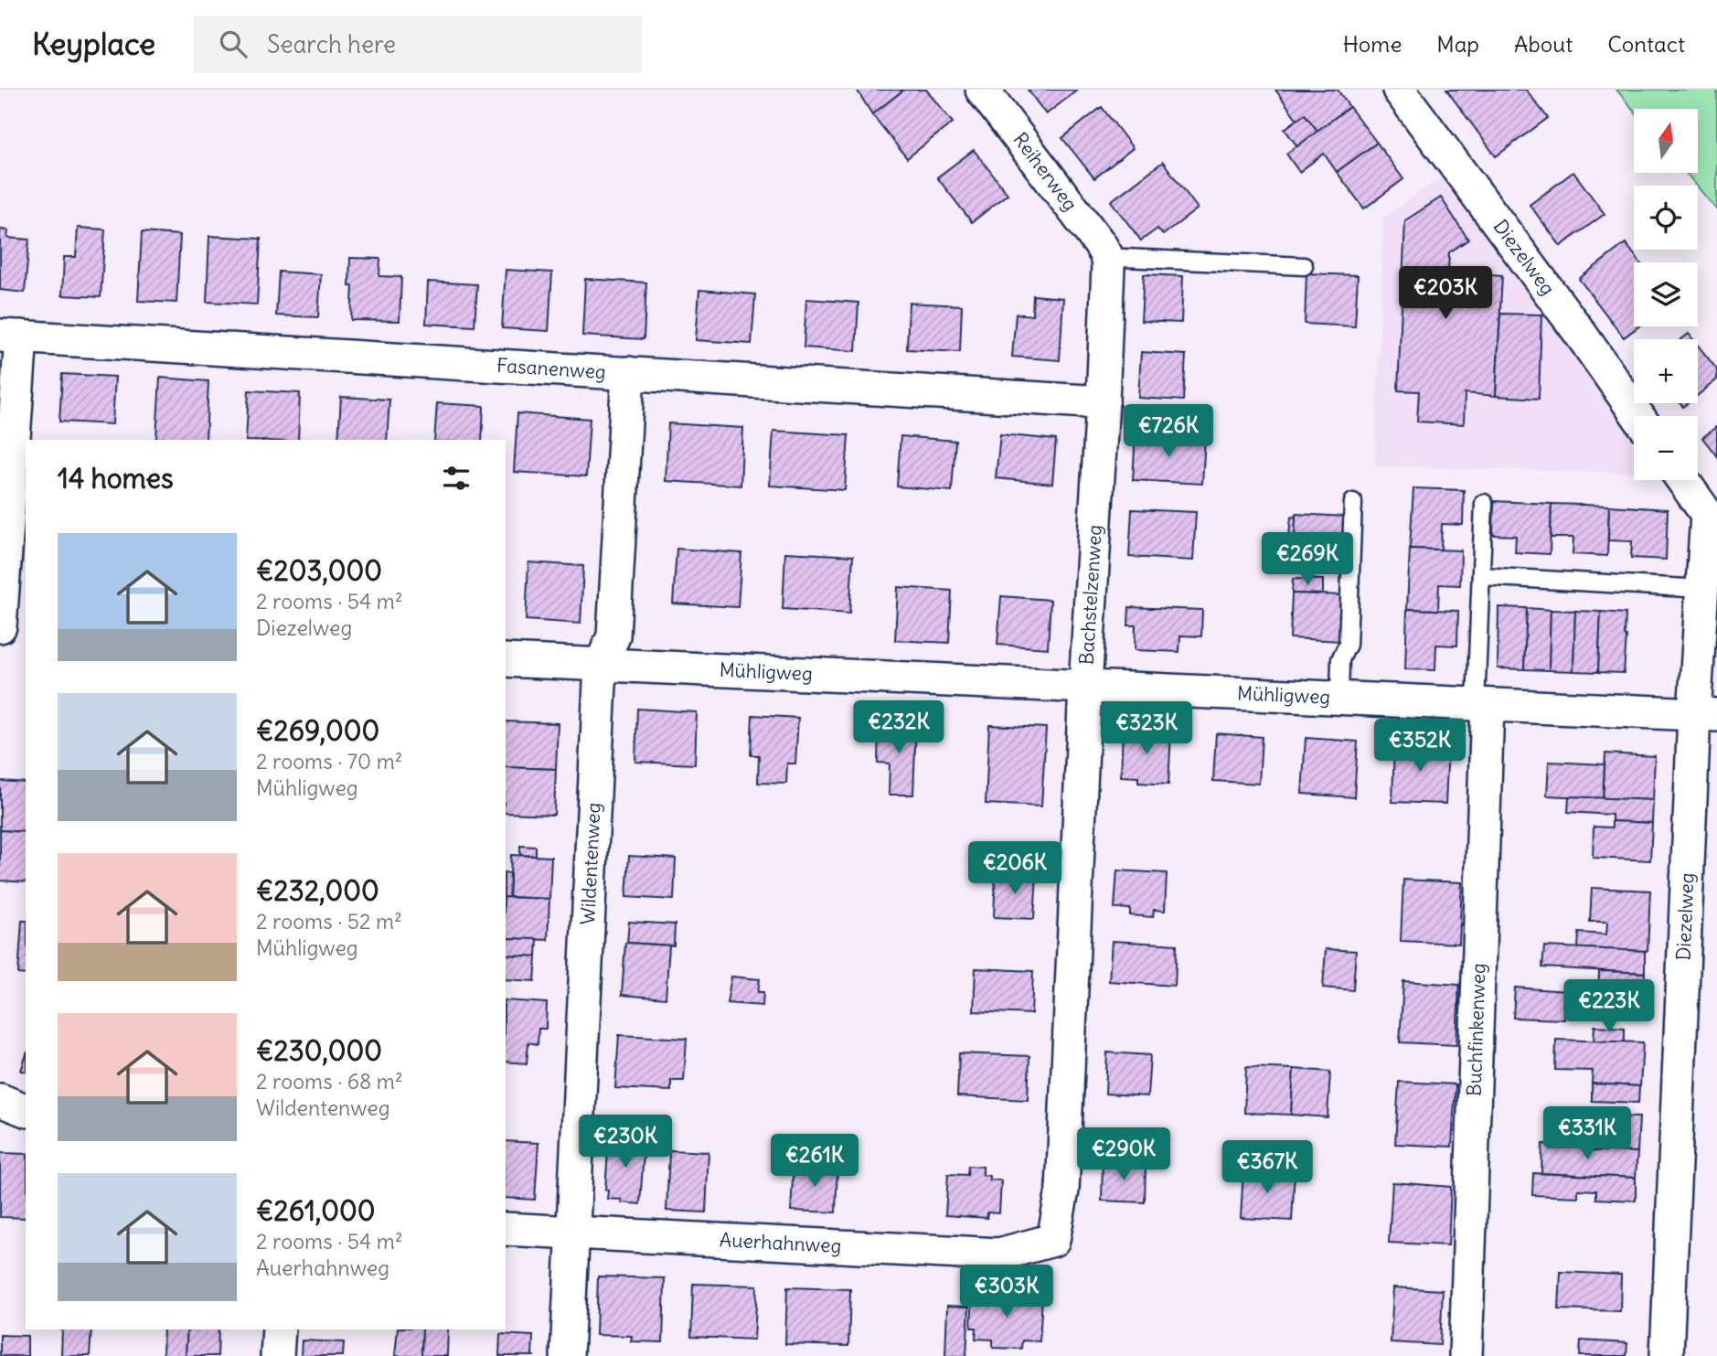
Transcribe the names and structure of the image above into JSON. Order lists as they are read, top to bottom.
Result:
{
  "streets": {
    "street": [
      "Reiherweg",
      "Diezelweg",
      "Fasanenweg",
      "Bachstelzenweg",
      "Mühligweg",
      "Wildentenweg",
      "Buchfinkenweg",
      "Auerhahnweg"
    ]
  },
  "crossings": [
    ["Reiherweg", "Bachstelzenweg"],
    ["Diezelweg", "Mühligweg"],
    ["Fasanenweg", "Bachstelzenweg"],
    ["Fasanenweg", "Wildentenweg"],
    ["Bachstelzenweg", "Mühligweg"],
    ["Bachstelzenweg", "Auerhahnweg"],
    ["Mühligweg", "Wildentenweg"],
    ["Mühligweg", "Buchfinkenweg"],
    ["Wildentenweg", "Auerhahnweg"]
  ],
  "north": "top",
  "page": {
    "header": "Keyplace",
    "search": "Search here",
    "nav": [
      "Home",
      "Map",
      "About",
      "Contact"
    ],
    "map_buttons": ["+", "−"],
    "price": [
      "€203K",
      "€726K",
      "€269K",
      "€232K",
      "€323K",
      "€352K",
      "€206K",
      "€223K",
      "€331K",
      "€230K",
      "€290K",
      "€261K",
      "€367K",
      "€303K"
    ],
    "heading": "14 homes",
    "list": [
      {
        "name": "€203,000",
        "note": "2 rooms · 54 m² · Diezelweg"
      },
      {
        "name": "€269,000",
        "note": "2 rooms · 70 m² · Mühligweg"
      },
      {
        "name": "€232,000",
        "note": "2 rooms · 52 m² · Mühligweg"
      },
      {
        "name": "€230,000",
        "note": "2 rooms · 68 m² · Wildentenweg"
      },
      {
        "name": "€261,000",
        "note": "2 rooms · 54 m² · Auerhahnweg"
      }
    ]
  }
}
